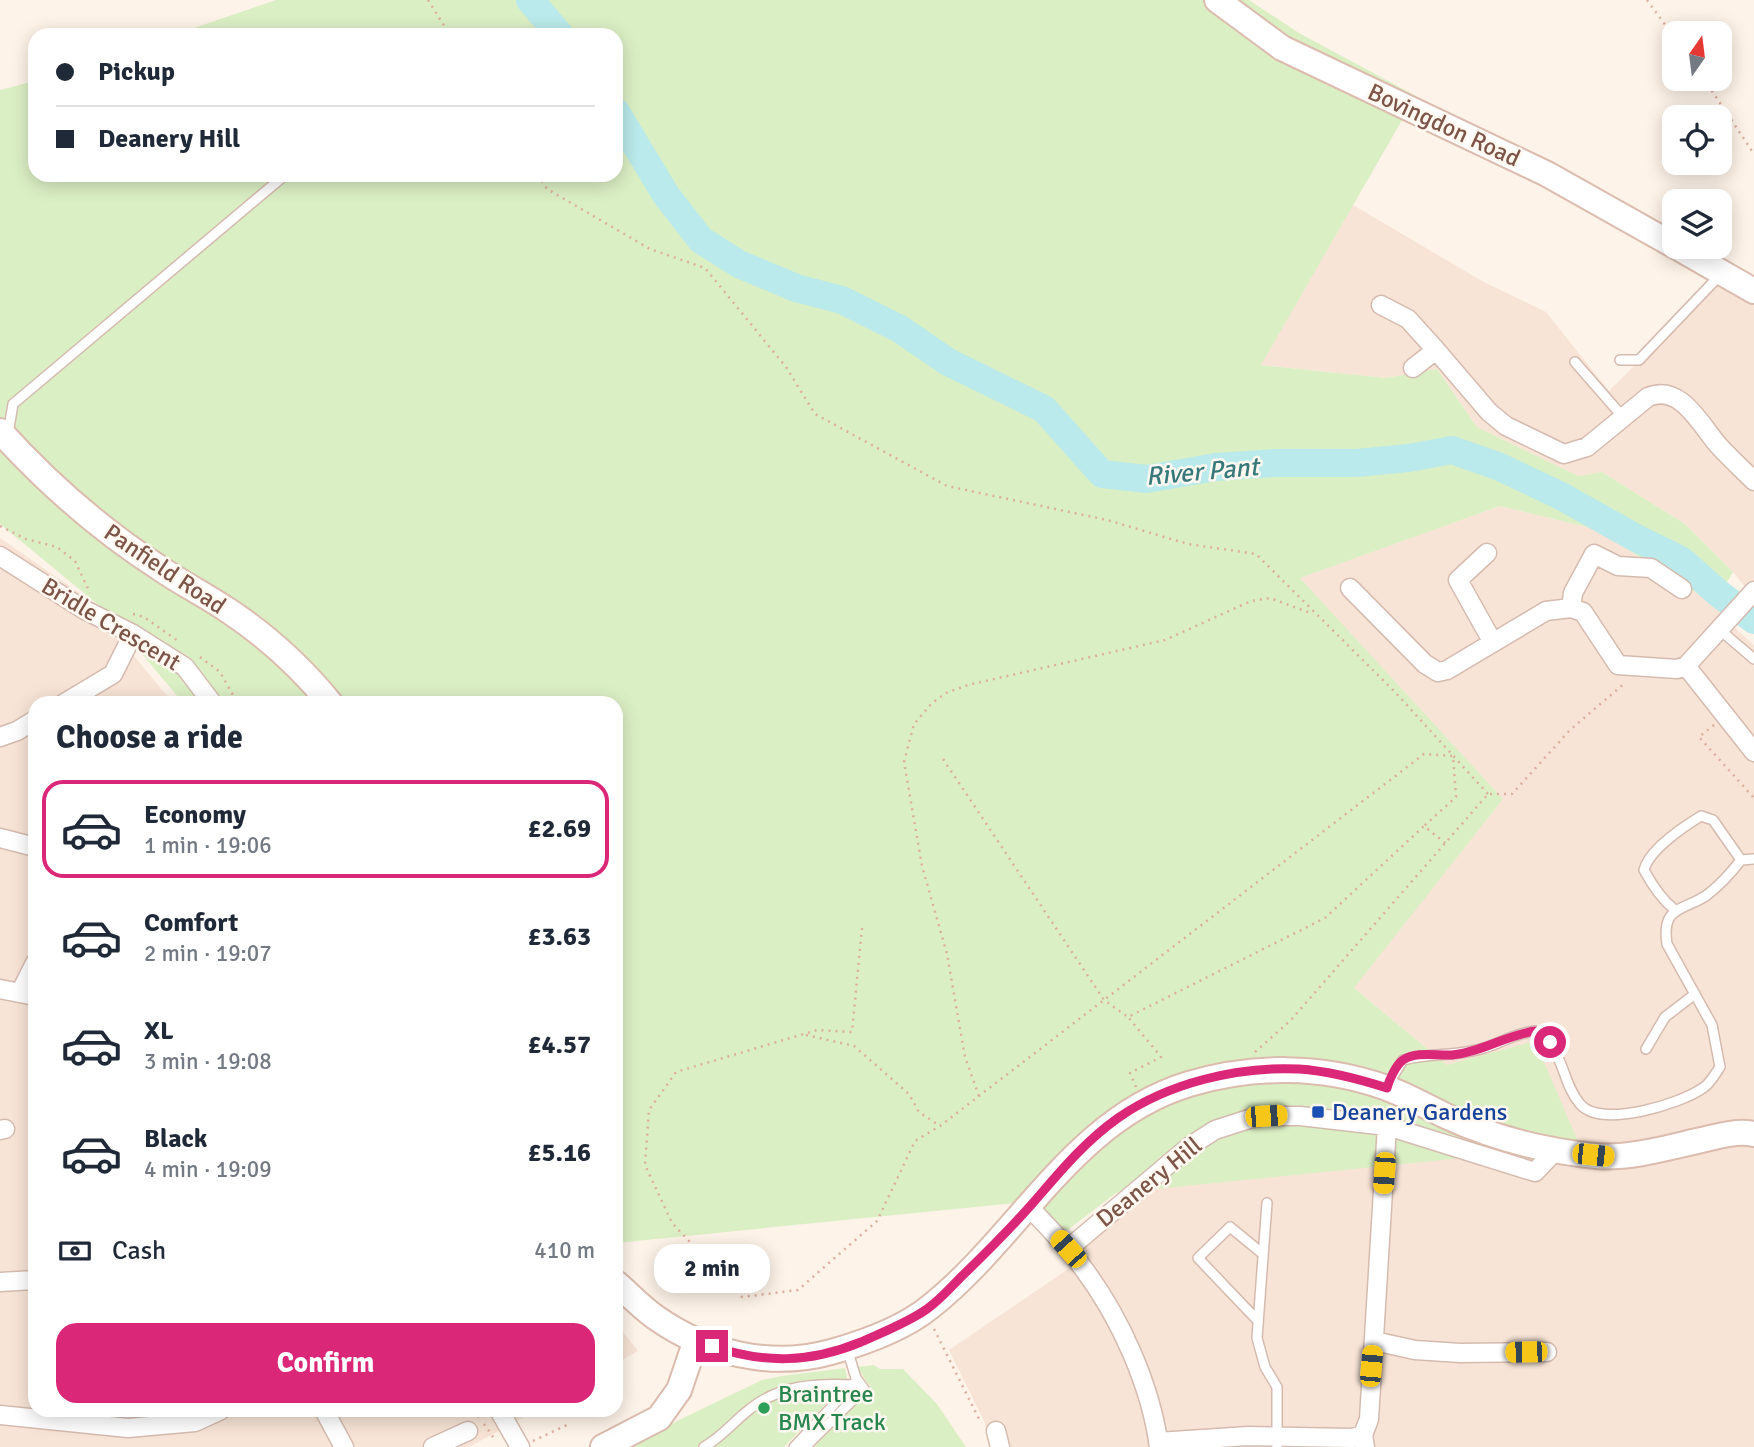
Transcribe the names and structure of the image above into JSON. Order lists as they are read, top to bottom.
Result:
{
  "streets": {
    "main road": ["Bovingdon Road", "Panfield Road"],
    "street": ["Bridle Crescent", "Deanery Hill"]
  },
  "water": ["River Pant"],
  "places": {
    "transit": ["Deanery Gardens"],
    "other": ["Braintree BMX Track"]
  },
  "north": "top",
  "page": {
    "banner": ["Pickup", "Deanery Hill"],
    "heading": "Choose a ride",
    "list": [
      {
        "name": "Economy",
        "note": "1 min · 19:06",
        "value": "£2.69"
      },
      {
        "name": "Comfort",
        "note": "2 min · 19:07",
        "value": "£3.63"
      },
      {
        "name": "XL",
        "note": "3 min · 19:08",
        "value": "£4.57"
      },
      {
        "name": "Black",
        "note": "4 min · 19:09",
        "value": "£5.16"
      }
    ],
    "pay": ["Cash", "410 m"],
    "bubble": "2 min",
    "buttons": "Confirm"
  }
}
